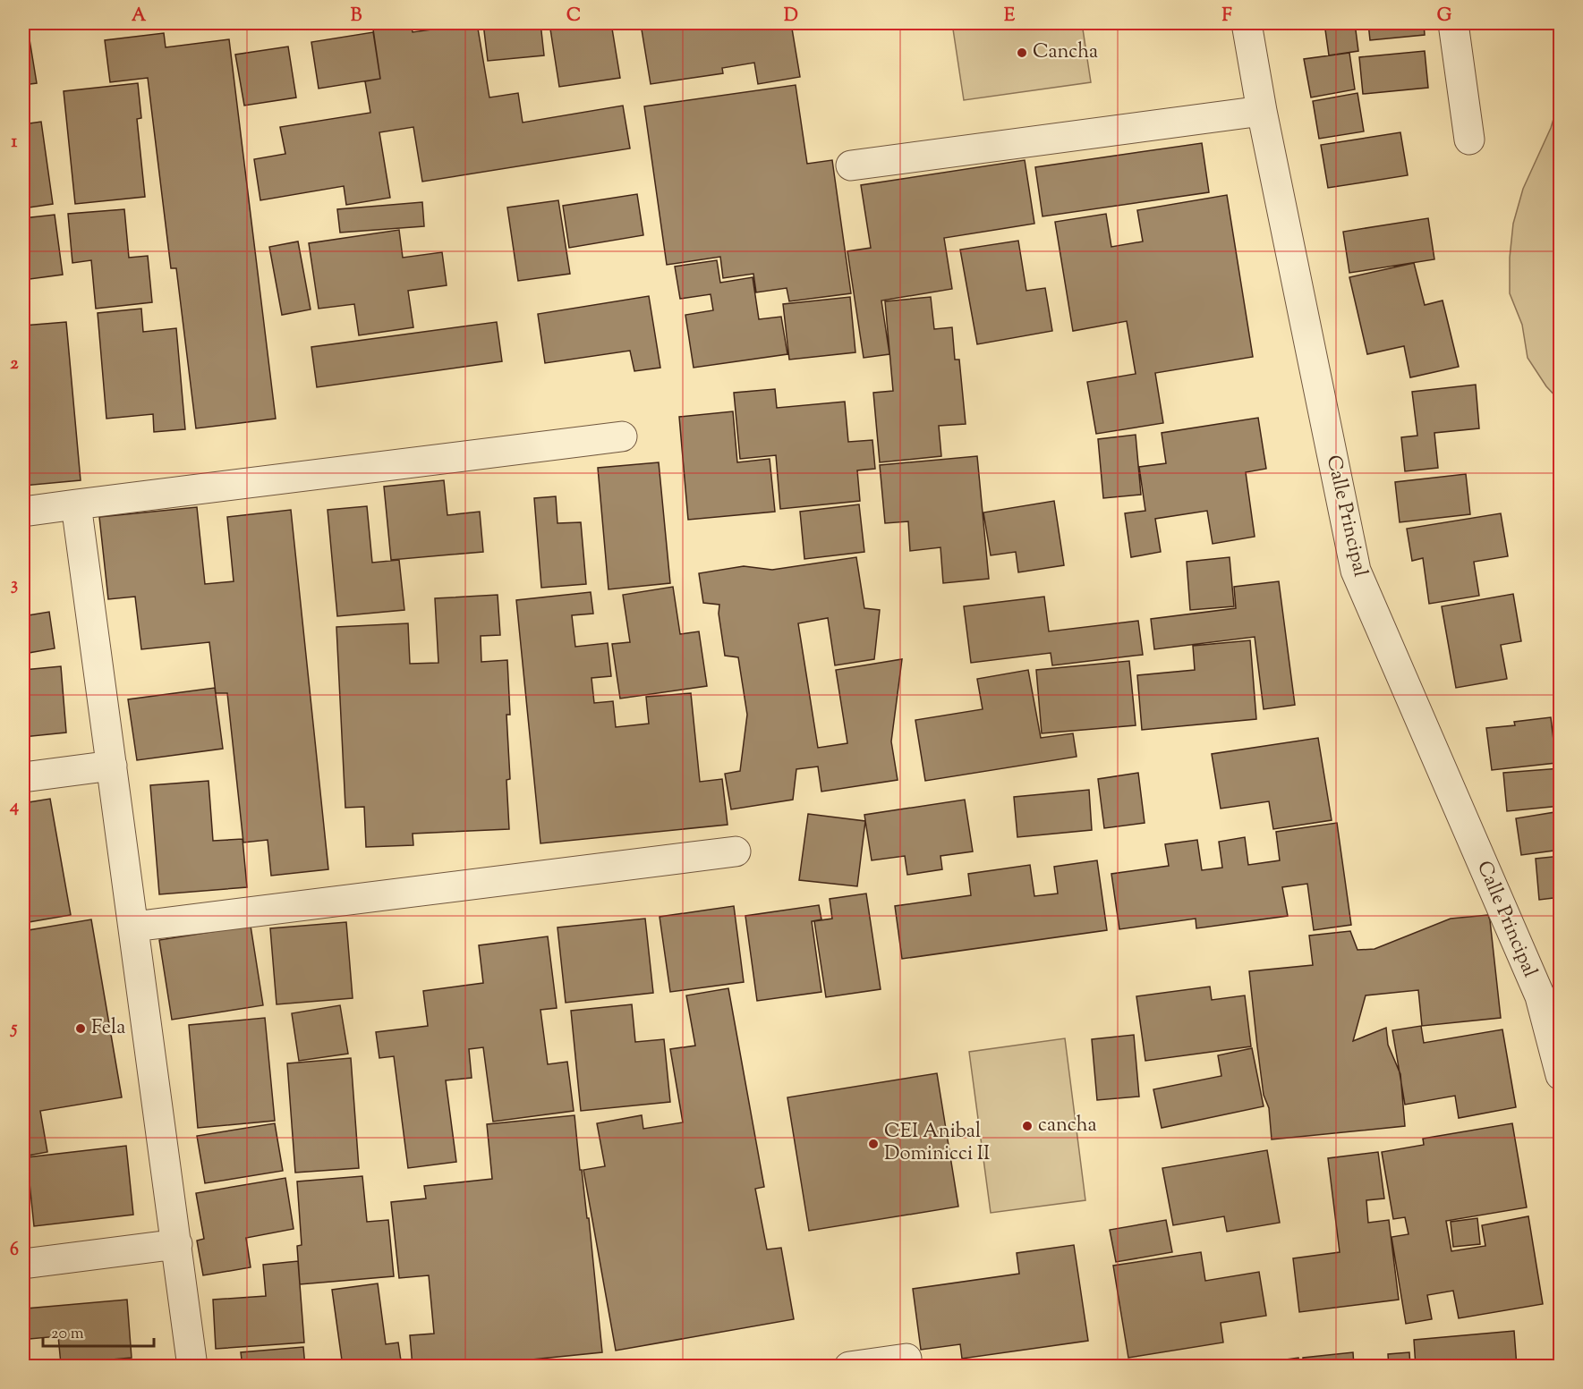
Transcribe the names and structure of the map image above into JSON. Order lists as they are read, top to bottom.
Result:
{
  "streets": {
    "street": ["Calle Principal"]
  },
  "places": [
    "Cancha",
    "Fela",
    "cancha",
    "CEI Anibal Dominicci II"
  ],
  "scale_bar": "20 m",
  "grid": {
    "columns": [
      "A",
      "B",
      "C",
      "D",
      "E",
      "F",
      "G"
    ],
    "rows": [
      "1",
      "2",
      "3",
      "4",
      "5",
      "6"
    ]
  }
}
